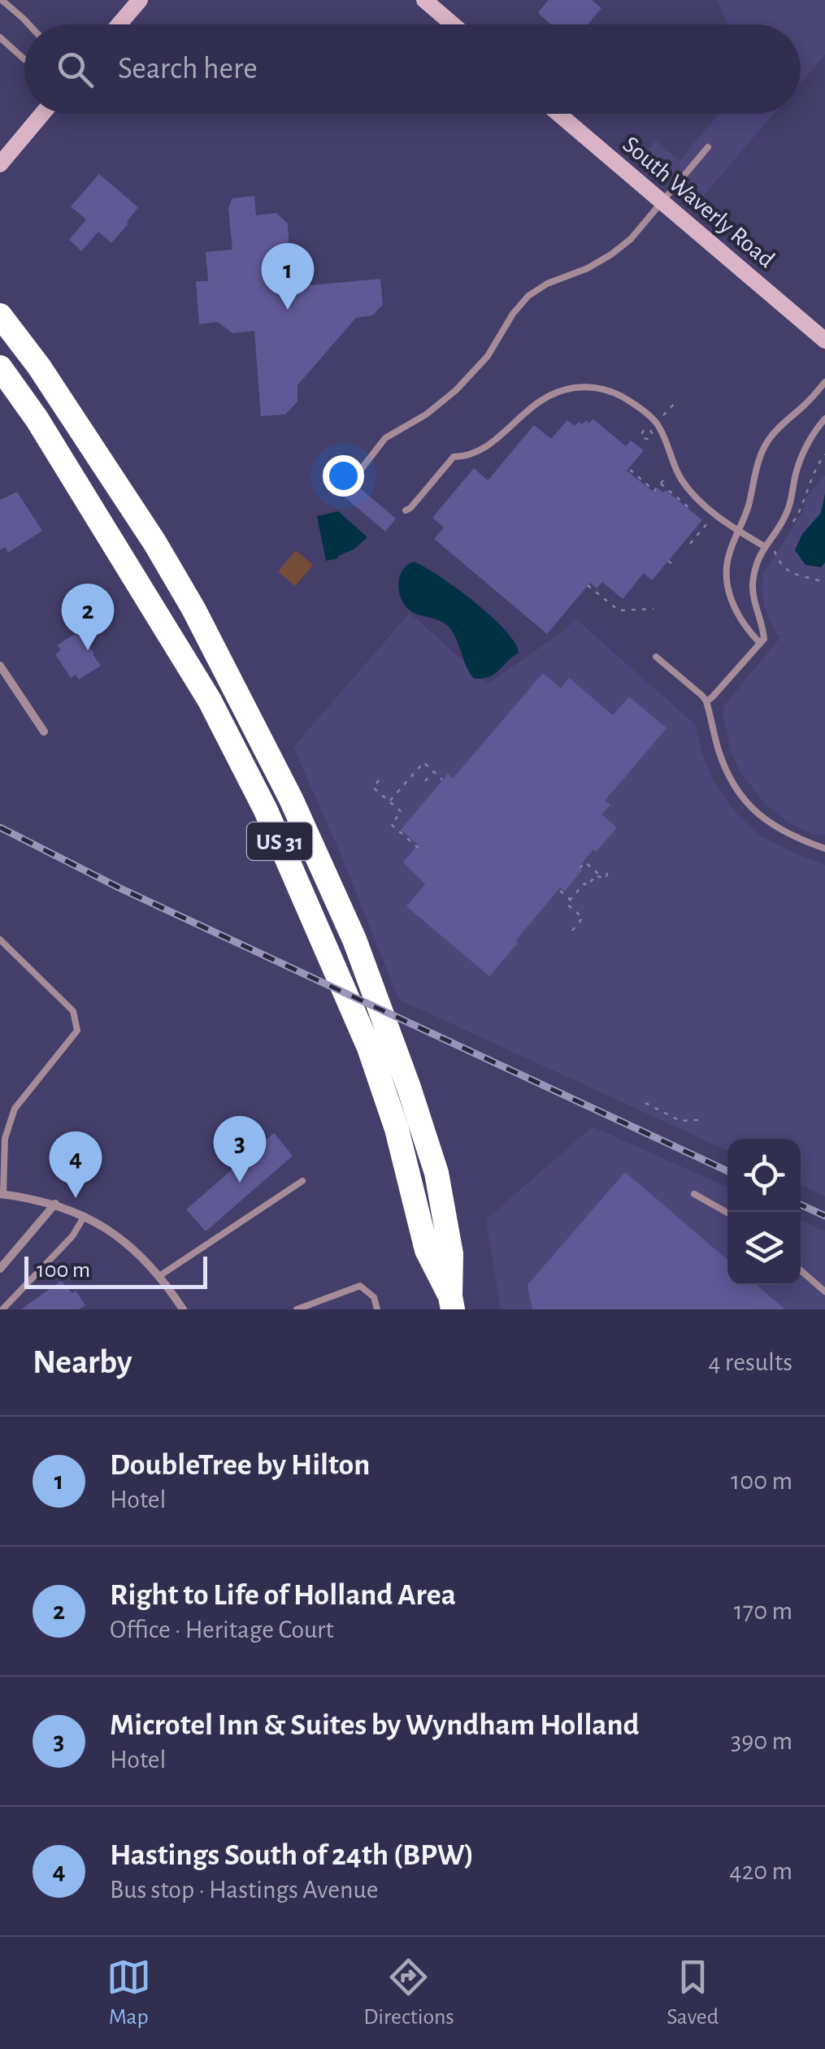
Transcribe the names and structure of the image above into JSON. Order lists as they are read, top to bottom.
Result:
{
  "streets": {
    "highway": ["US 31"],
    "main road": ["South Waverly Road"]
  },
  "scale_bar": "100 m",
  "page": {
    "search": "Search here",
    "pins": [
      "1",
      "2",
      "3",
      "4"
    ],
    "scale": "100 m",
    "heading": ["Nearby", "4 results"],
    "list": [
      {
        "mark": "1",
        "name": "DoubleTree by Hilton",
        "note": "Hotel",
        "value": "100 m"
      },
      {
        "mark": "2",
        "name": "Right to Life of Holland Area",
        "note": "Office · Heritage Court",
        "value": "170 m"
      },
      {
        "mark": "3",
        "name": "Microtel Inn & Suites by Wyndham Holland",
        "note": "Hotel",
        "value": "390 m"
      },
      {
        "mark": "4",
        "name": "Hastings South of 24th (BPW)",
        "note": "Bus stop · Hastings Avenue",
        "value": "420 m"
      }
    ],
    "nav": ["Map", "Directions", "Saved"]
  }
}
